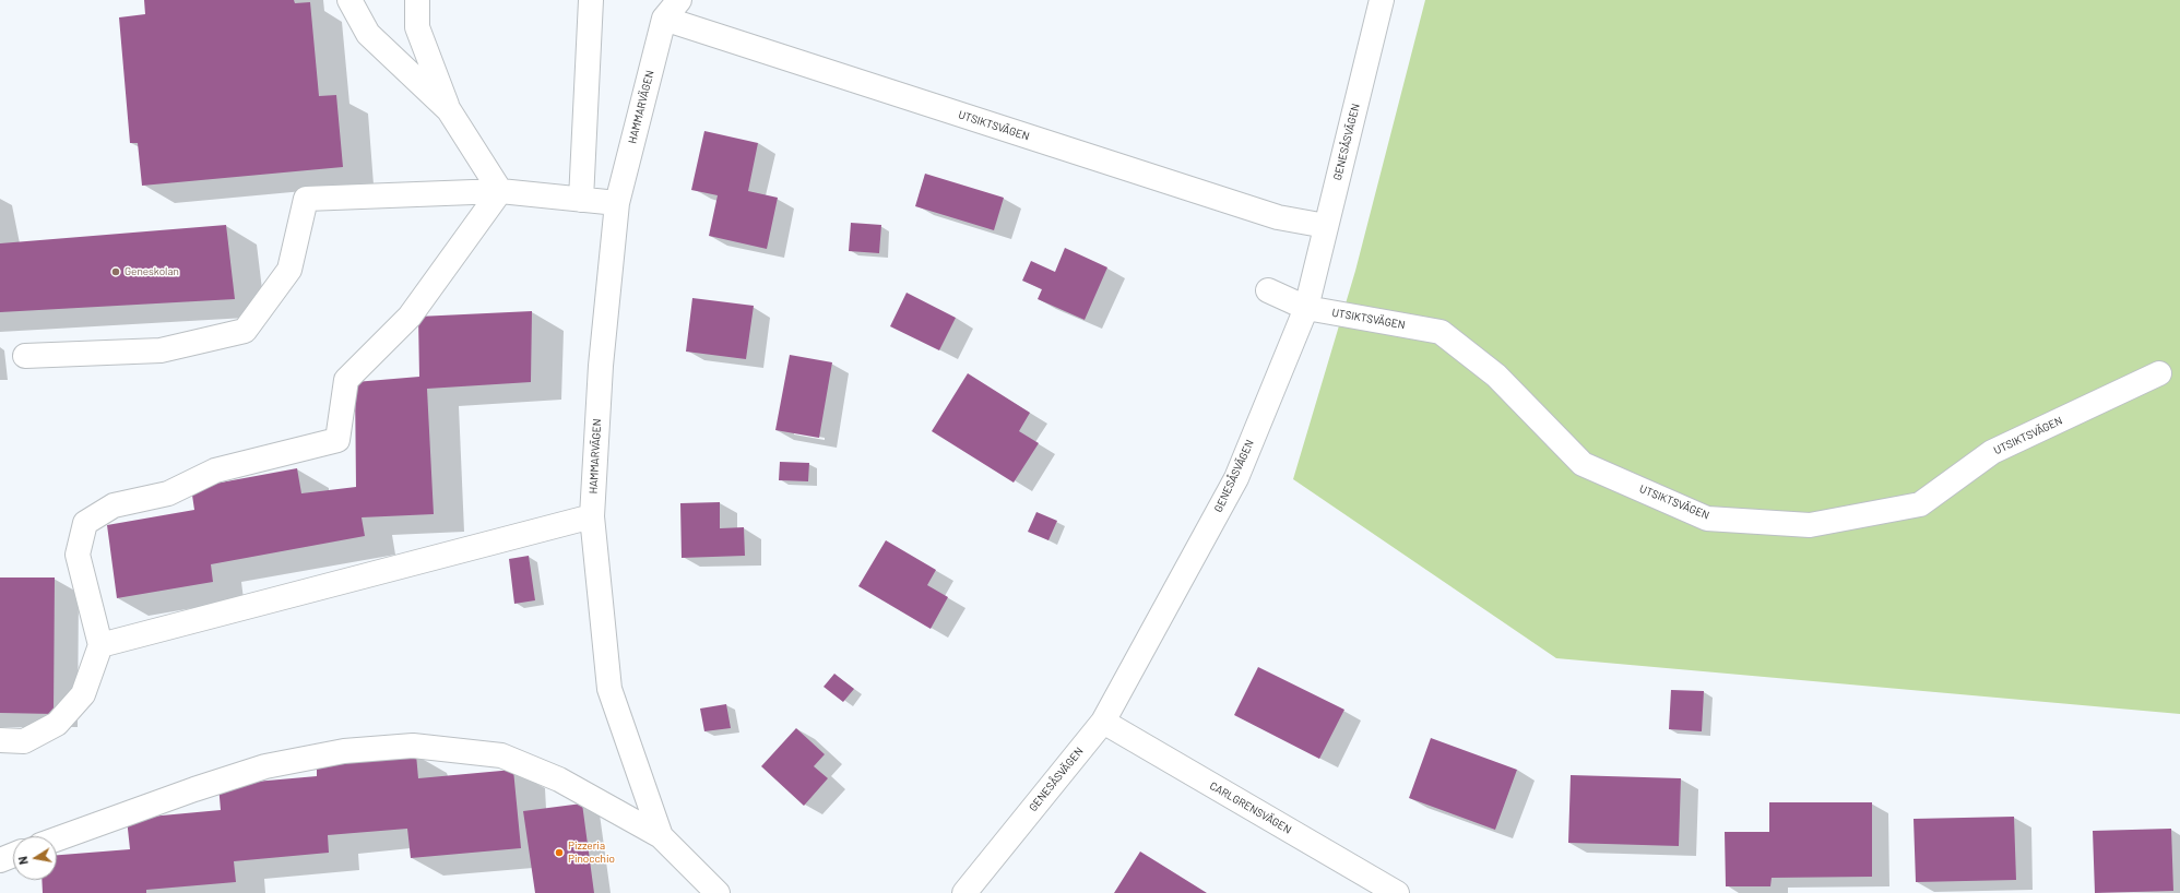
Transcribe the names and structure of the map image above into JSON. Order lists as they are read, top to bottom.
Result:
{
  "streets": {
    "street": [
      "HAMMARVÄGEN",
      "UTSIKTSVÄGEN",
      "GENESÅSVÄGEN",
      "CARLGRENSVÄGEN"
    ]
  },
  "crossings": [
    ["HAMMARVÄGEN", "UTSIKTSVÄGEN"],
    ["UTSIKTSVÄGEN", "GENESÅSVÄGEN"],
    ["GENESÅSVÄGEN", "CARLGRENSVÄGEN"]
  ],
  "places": ["Geneskolan", "Pizzeria Pinocchio"],
  "north": "left"
}
